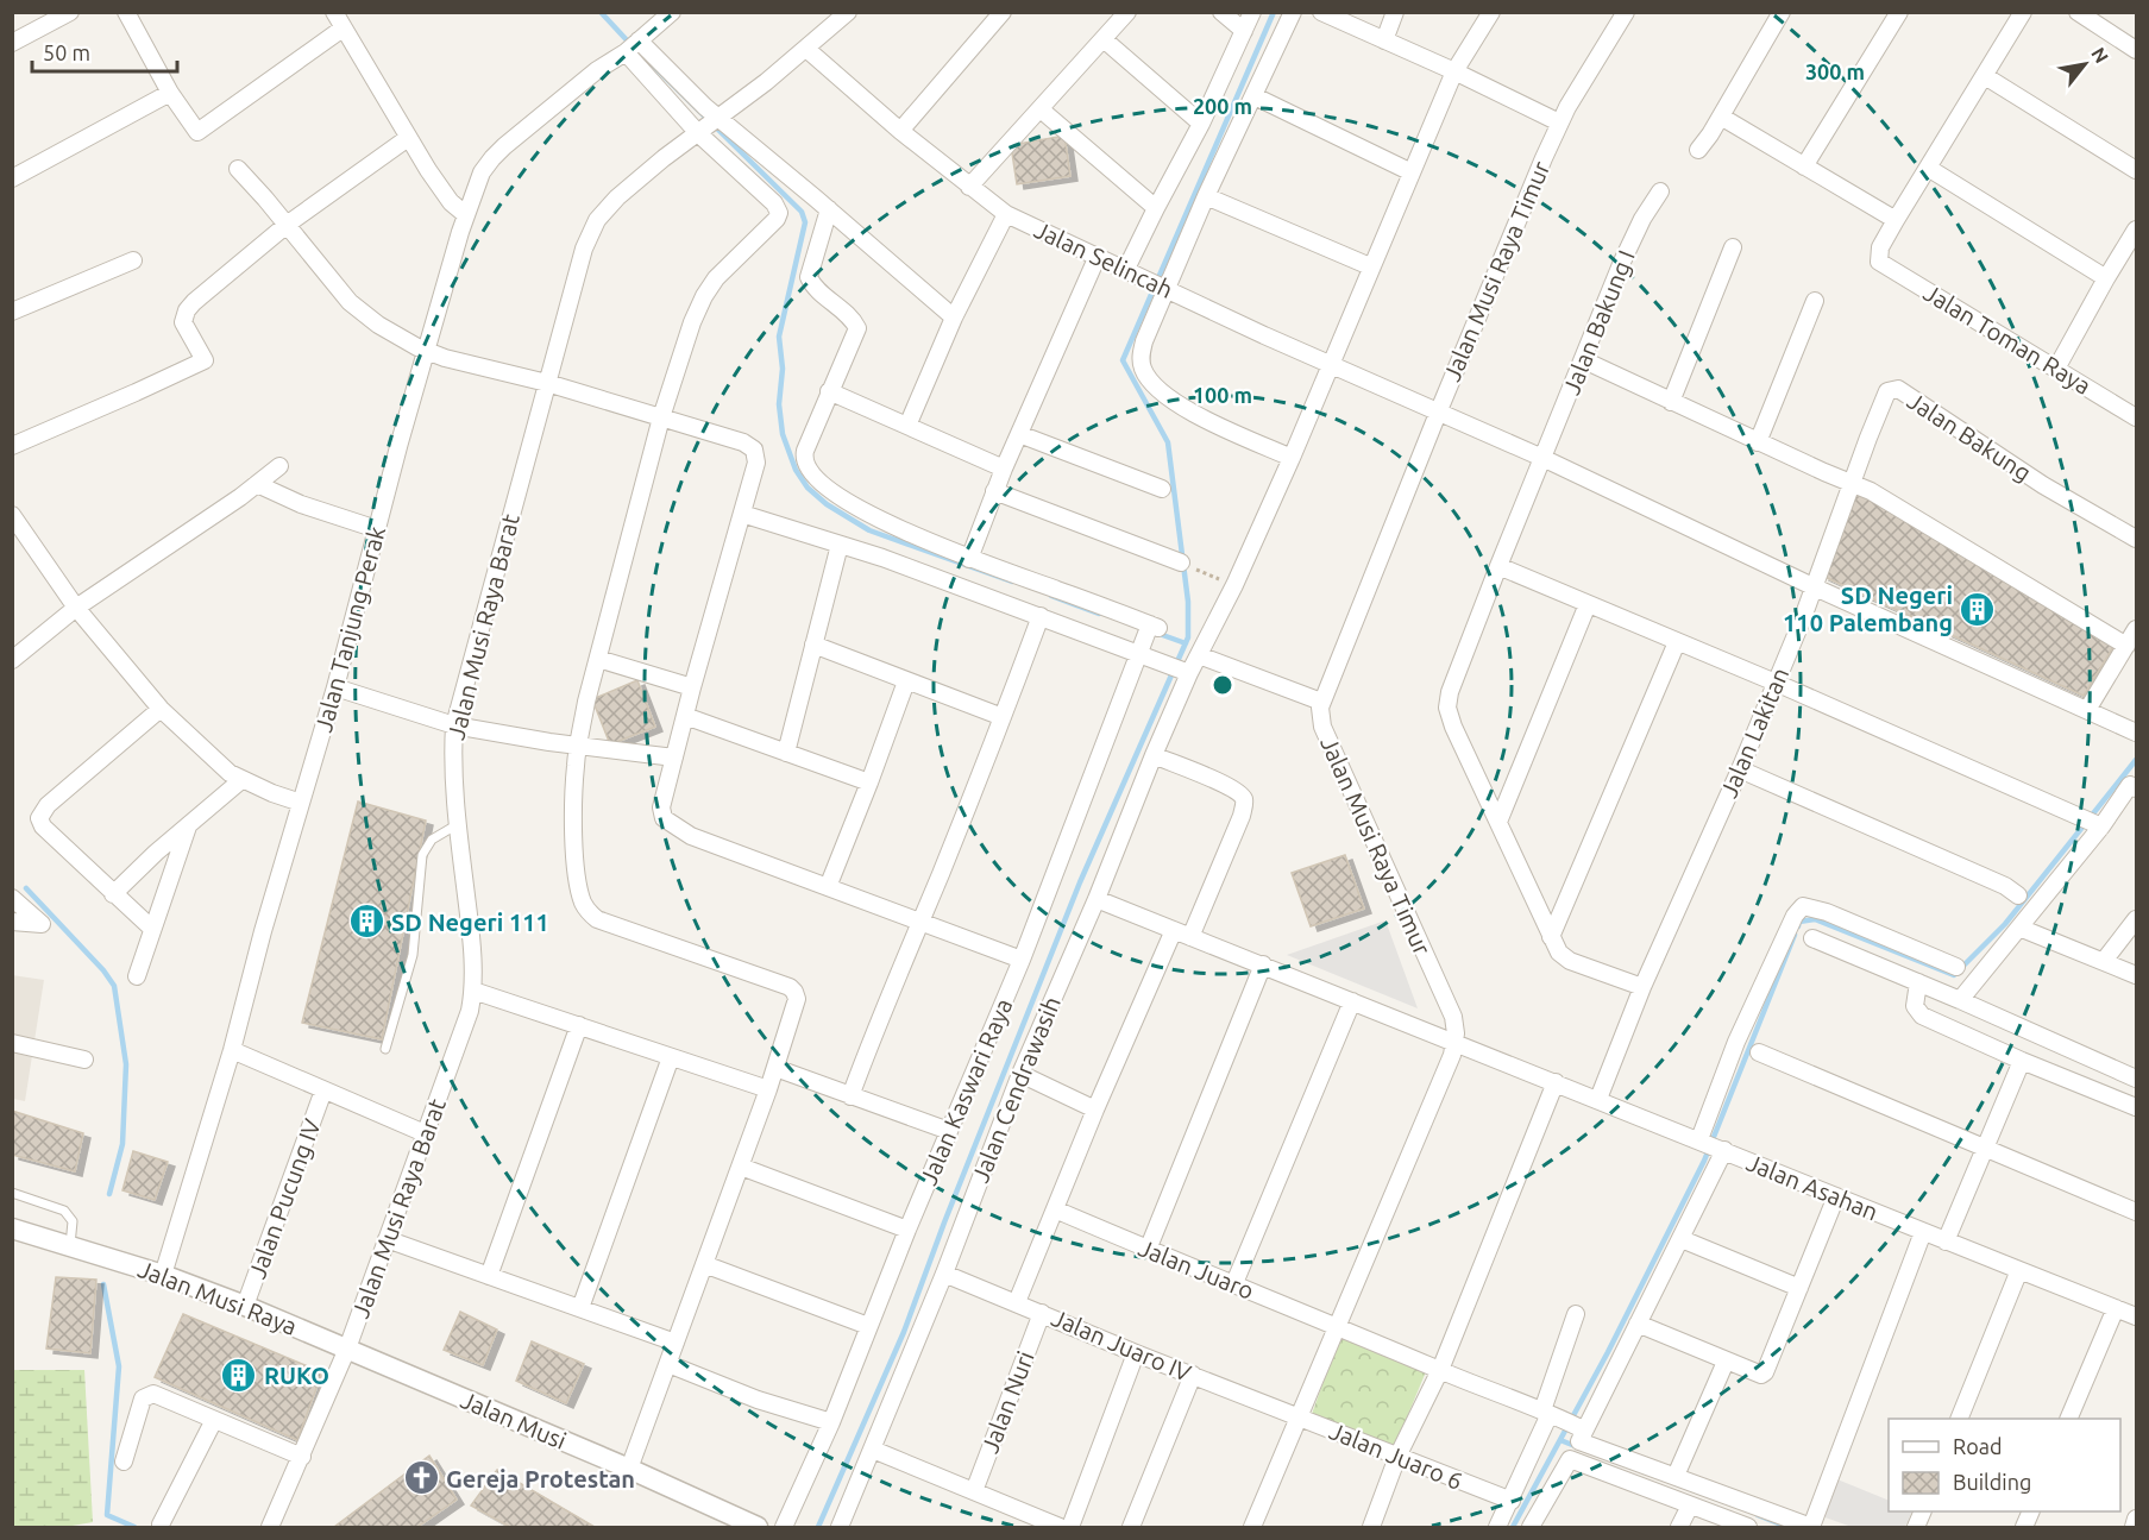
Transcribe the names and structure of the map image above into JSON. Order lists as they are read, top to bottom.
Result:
{
  "streets": {
    "street": [
      "Jalan Selincah",
      "Jalan Musi Raya Timur",
      "Jalan Bakung I",
      "Jalan Toman Raya",
      "Jalan Bakung",
      "Jalan Musi Raya Barat",
      "Jalan Tanjung Perak",
      "Jalan Lakitan",
      "Jalan Cendrawasih",
      "Jalan Kaswari Raya",
      "Jalan Asahan",
      "Jalan Pucung IV",
      "Jalan Juaro",
      "Jalan Musi Raya",
      "Jalan Juaro IV",
      "Jalan Nuri",
      "Jalan Musi",
      "Jalan Juaro 6"
    ]
  },
  "crossings": [
    ["Jalan Selincah", "Jalan Musi Raya Timur"],
    ["Jalan Selincah", "Jalan Musi Raya Barat"],
    ["Jalan Selincah", "Jalan Cendrawasih"],
    ["Jalan Musi Raya Timur", "Jalan Asahan"],
    ["Jalan Musi Raya Timur", "Jalan Juaro"],
    ["Jalan Musi Raya Timur", "Jalan Juaro IV"],
    ["Jalan Musi Raya Timur", "Jalan Juaro 6"],
    ["Jalan Bakung I", "Jalan Lakitan"],
    ["Jalan Bakung", "Jalan Lakitan"],
    ["Jalan Musi Raya Barat", "Jalan Musi Raya"],
    ["Jalan Musi Raya Barat", "Jalan Musi"],
    ["Jalan Tanjung Perak", "Jalan Musi Raya"],
    ["Jalan Lakitan", "Jalan Asahan"],
    ["Jalan Cendrawasih", "Jalan Asahan"],
    ["Jalan Cendrawasih", "Jalan Juaro IV"],
    ["Jalan Pucung IV", "Jalan Musi Raya"],
    ["Jalan Musi Raya", "Jalan Musi"],
    ["Jalan Juaro IV", "Jalan Nuri"],
    ["Jalan Juaro IV", "Jalan Juaro 6"]
  ],
  "places": {
    "building": ["SD Negeri 110 Palembang", "SD Negeri 111", "RUKO"],
    "church": ["Gereja Protestan"]
  },
  "legend": ["Road", "Building"],
  "scale_bar": "50 m",
  "north": "top right",
  "rings": ["300 m", "200 m", "100 m"]
}
